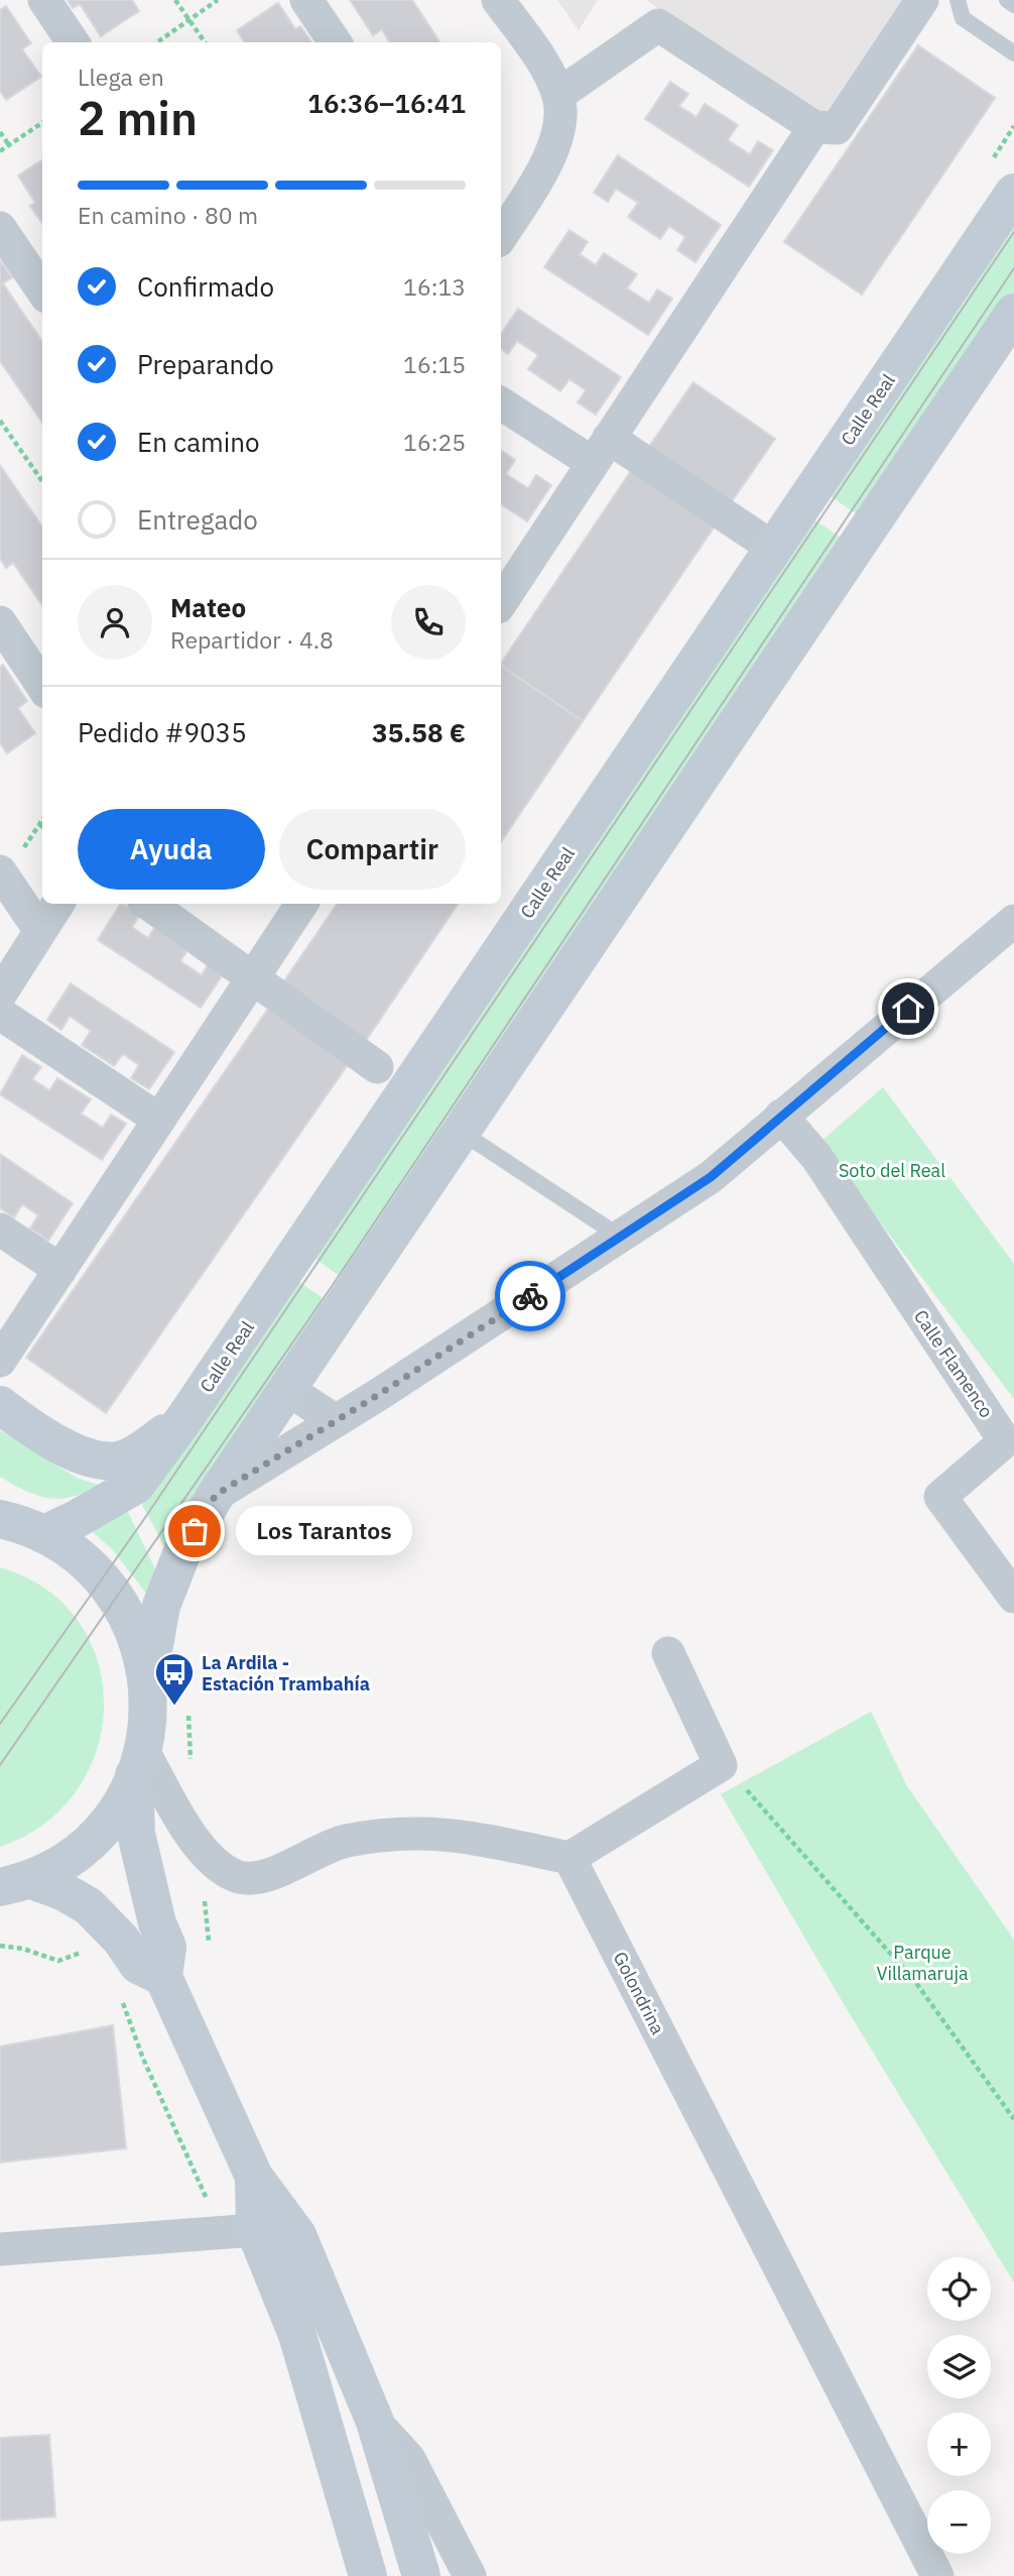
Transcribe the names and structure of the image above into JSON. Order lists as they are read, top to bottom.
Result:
{
  "streets": {
    "street": ["Calle Real", "Calle Flamenco", "Golondrina"]
  },
  "parks": ["Soto del Real", "Parque Villamaruja"],
  "places": {
    "other": ["Los Tarantos"],
    "bus stop": ["La Ardila - Estación Trambahía"]
  },
  "page": {
    "heading": ["2 min", "Llega en", "16:36–16:41"],
    "panel": [
      "Mateo",
      "Repartidor · 4.8",
      "Pedido #9035",
      "35.58 €"
    ],
    "bar": "En camino · 80 m",
    "list": [
      ["Confirmado", "16:13"],
      ["Preparando", "16:15"],
      ["En camino", "16:25"],
      "Entregado"
    ],
    "buttons": ["Ayuda", "Compartir"],
    "bubble": "Los Tarantos",
    "map_buttons": ["+", "−"]
  }
}
